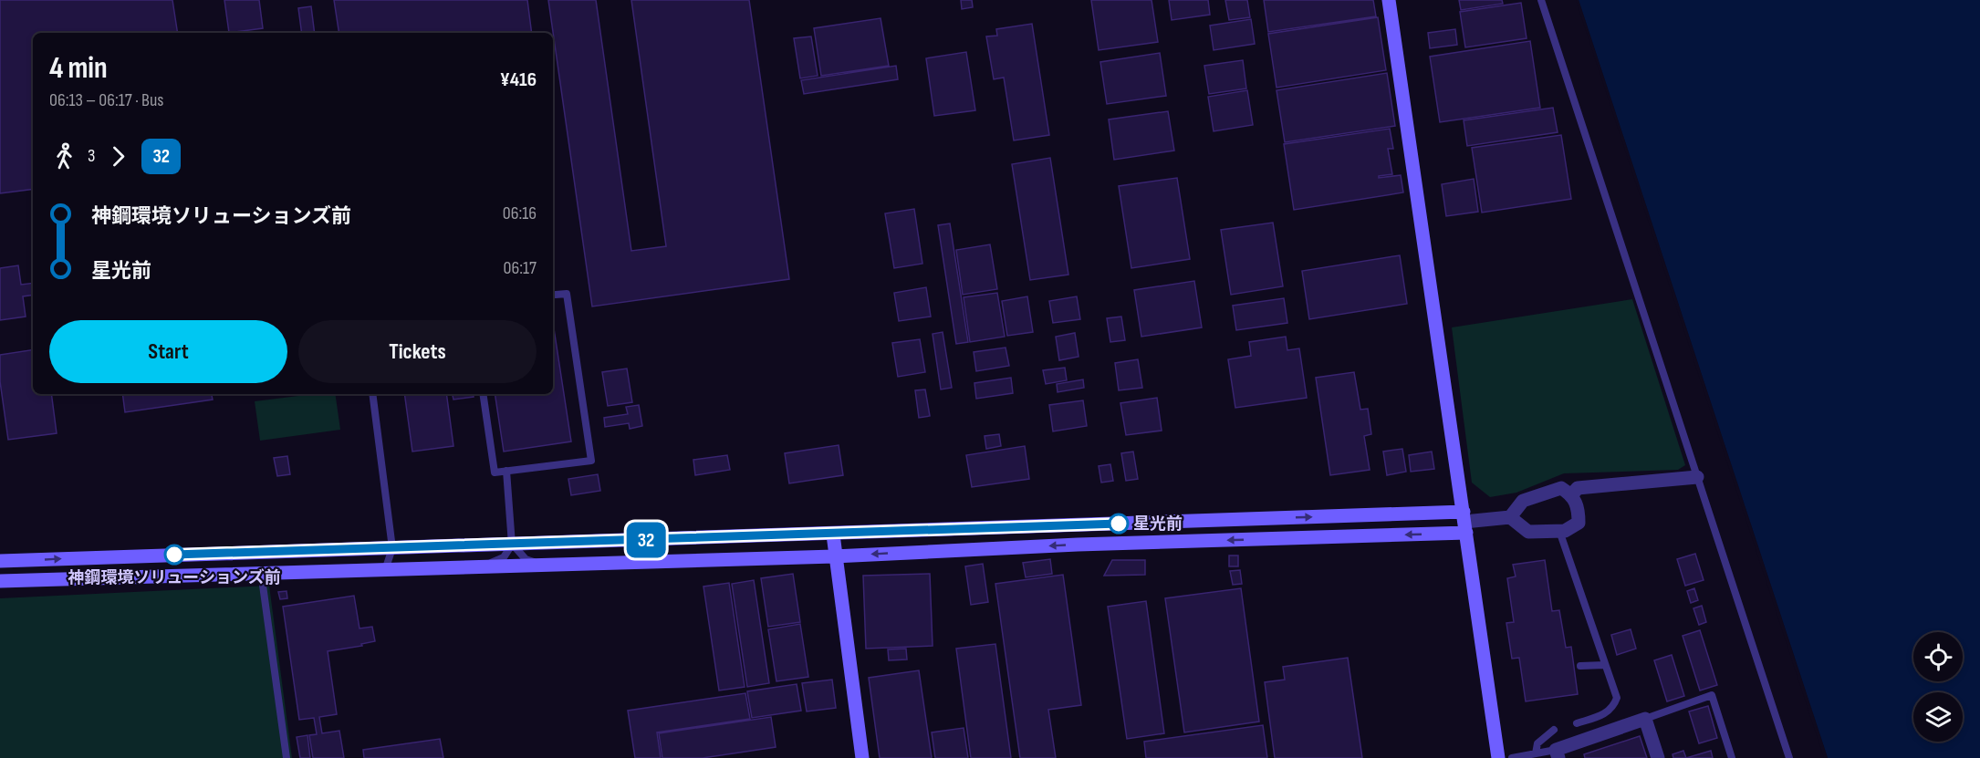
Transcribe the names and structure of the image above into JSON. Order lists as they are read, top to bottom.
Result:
{
  "places": ["星光前", "神鋼環境ソリューションズ前"],
  "lines": ["bus line 32"],
  "page": {
    "on_map": "32",
    "heading": ["4 min", "06:13 – 06:17 · Bus", "¥416"],
    "legs": ["3", "32"],
    "list": [
      {
        "name": "神鋼環境ソリューションズ前",
        "value": "06:16"
      },
      {
        "name": "星光前",
        "value": "06:17"
      }
    ],
    "buttons": ["Start", "Tickets"]
  }
}
